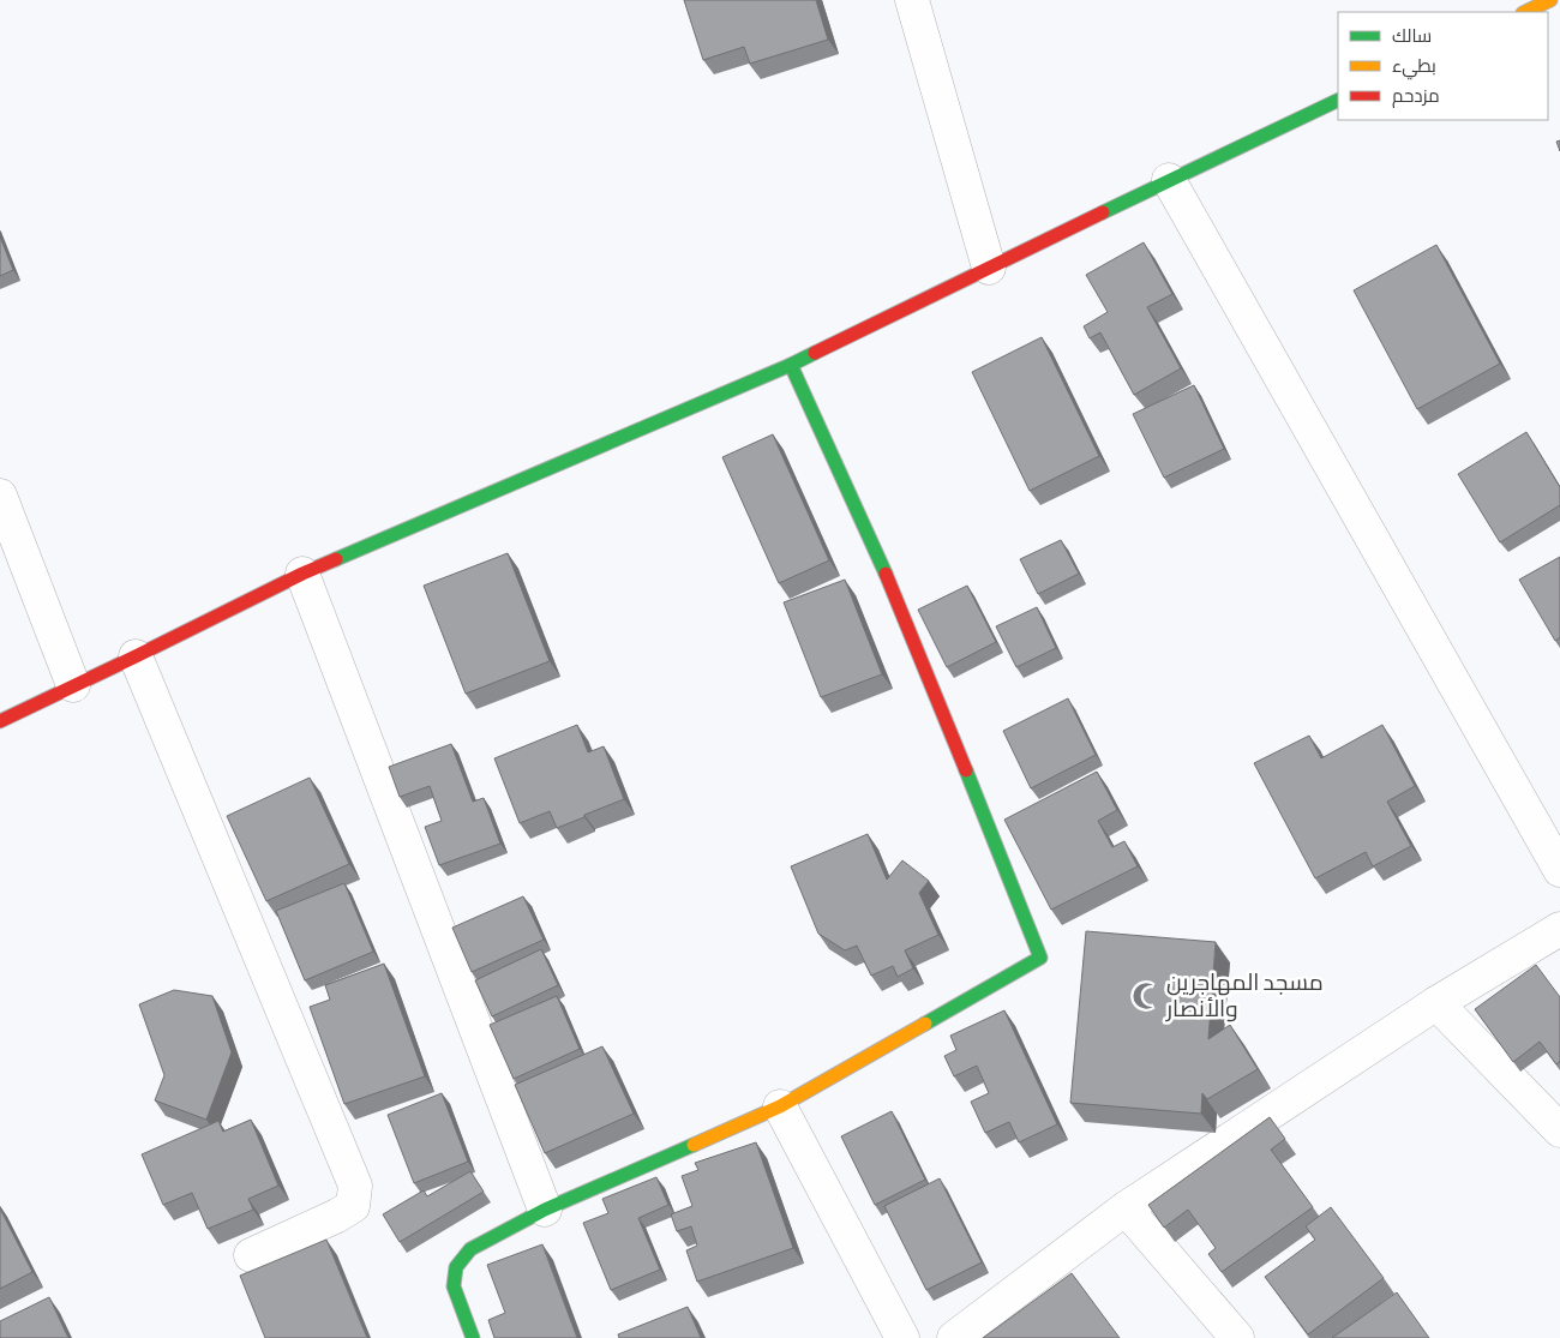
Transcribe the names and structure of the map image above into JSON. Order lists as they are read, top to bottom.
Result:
{
  "places": {
    "mosque": ["مسجد المهاجرين والأنصار"]
  },
  "legend": ["سالك", "بطيء", "مزدحم"]
}
